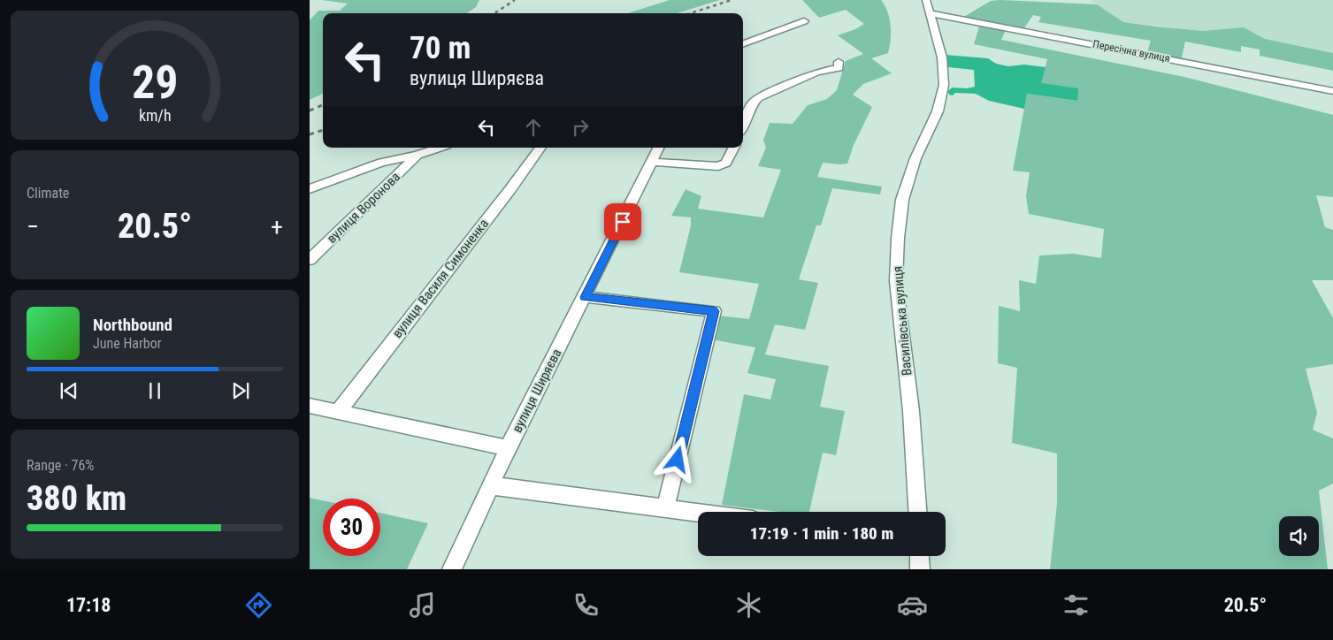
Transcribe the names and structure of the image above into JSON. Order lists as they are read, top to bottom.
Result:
{
  "streets": {
    "street": [
      "Пересічна вулиця",
      "вулиця Воронова",
      "вулиця Василя Симоненка",
      "Василівська вулиця",
      "вулиця Ширяєва"
    ]
  },
  "crossings": [
    ["Пересічна вулиця", "Василівська вулиця"]
  ],
  "page": {
    "turn": ["70 m", "вулиця Ширяєва"],
    "tile": [
      "Climate",
      ["Range · 76%", "380 km"]
    ],
    "heat": ["−", "20.5°", "+"],
    "song": ["Northbound", "June Harbor"],
    "limit": "30",
    "trip": "17:19 · 1 min · 180 m",
    "tabs": ["17:18", "20.5°"],
    "gauge": ["29", "km/h"]
  }
}
